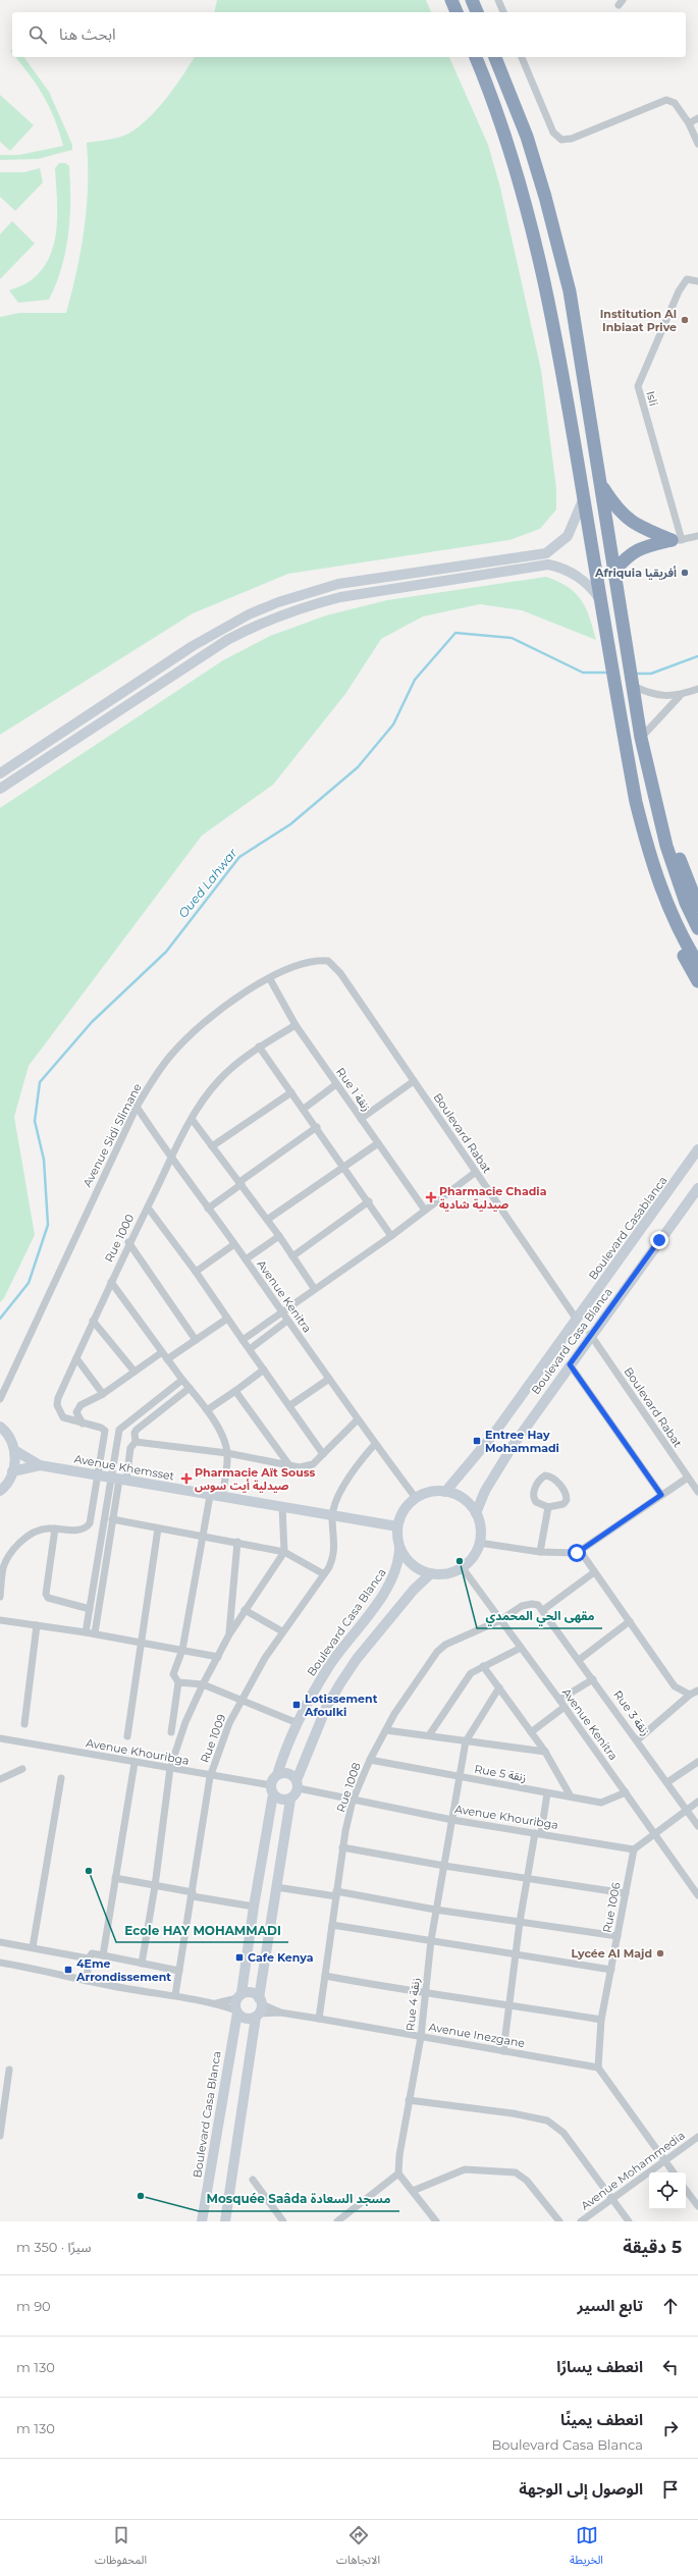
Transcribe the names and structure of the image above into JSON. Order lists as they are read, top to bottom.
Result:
{
  "streets": {
    "main road": ["Boulevard Casablanca", "Boulevard Casa Blanca", "Avenue Khemsset"],
    "street": [
      "Isli",
      "Rue 1 زنقة",
      "Boulevard Rabat",
      "Avenue Sidi Slimane",
      "Rue 1000",
      "Avenue Kenitra",
      "Rue 3 زنقة",
      "Rue 1009",
      "Avenue Khouribga",
      "Rue 5 زنقة",
      "Rue 1008",
      "Rue 1006",
      "Rue 4 زنقة",
      "Avenue Inezgane",
      "Avenue Mohammedia"
    ]
  },
  "crossings": [
    ["Rue 1 زنقة", "Avenue Sidi Slimane"],
    ["Rue 1 زنقة", "Rue 1000"],
    ["Boulevard Rabat", "Avenue Sidi Slimane"],
    ["Boulevard Rabat", "Boulevard Casablanca"],
    ["Boulevard Rabat", "Boulevard Casa Blanca"],
    ["Avenue Sidi Slimane", "Avenue Kenitra"],
    ["Boulevard Casablanca", "Boulevard Casa Blanca"],
    ["Rue 1000", "Avenue Kenitra"],
    ["Rue 1000", "Avenue Khemsset"],
    ["Avenue Kenitra", "Boulevard Casa Blanca"],
    ["Avenue Kenitra", "Avenue Khemsset"],
    ["Avenue Kenitra", "Rue 5 زنقة"],
    ["Avenue Kenitra", "Rue 1008"],
    ["Boulevard Casa Blanca", "Avenue Khemsset"],
    ["Boulevard Casa Blanca", "Avenue Khouribga"],
    ["Avenue Khemsset", "Rue 1009"],
    ["Rue 3 زنقة", "Rue 1008"],
    ["Rue 1009", "Avenue Khouribga"],
    ["Avenue Khouribga", "Rue 1008"],
    ["Avenue Khouribga", "Rue 1006"],
    ["Avenue Khouribga", "Rue 4 زنقة"],
    ["Rue 5 زنقة", "Rue 1008"],
    ["Rue 5 زنقة", "Rue 4 زنقة"],
    ["Rue 1008", "Avenue Inezgane"],
    ["Rue 1006", "Avenue Inezgane"],
    ["Rue 4 زنقة", "Avenue Inezgane"]
  ],
  "water": ["Oued Lahwar"],
  "places": {
    "other": [
      "Institution Al Inbiaat Prive",
      "Afriquia أفريقيا",
      "مقهى الحي المحمدي",
      "Ecole HAY MOHAMMADI",
      "Lycée Al Majd",
      "Mosquée Saâda مسجد السعادة"
    ],
    "health": ["Pharmacie Chadia صيدلية شادية", "Pharmacie Aït Souss صيدلية أيت سوس"],
    "transit": [
      "Entree Hay Mohammadi",
      "Lotissement Afoulki",
      "Cafe Kenya",
      "4Eme Arrondissement"
    ]
  },
  "page": {
    "search": "ابحث هنا",
    "heading": ["5 دقيقة", "سيرًا · 350 m"],
    "list": [
      ["تابع السير", "90 m"],
      ["انعطف يسارًا", "130 m"],
      ["انعطف يمينًا", "Boulevard Casa Blanca", "130 m"],
      "الوصول إلى الوجهة"
    ],
    "nav": ["الخريطة", "الاتجاهات", "المحفوظات"]
  }
}
